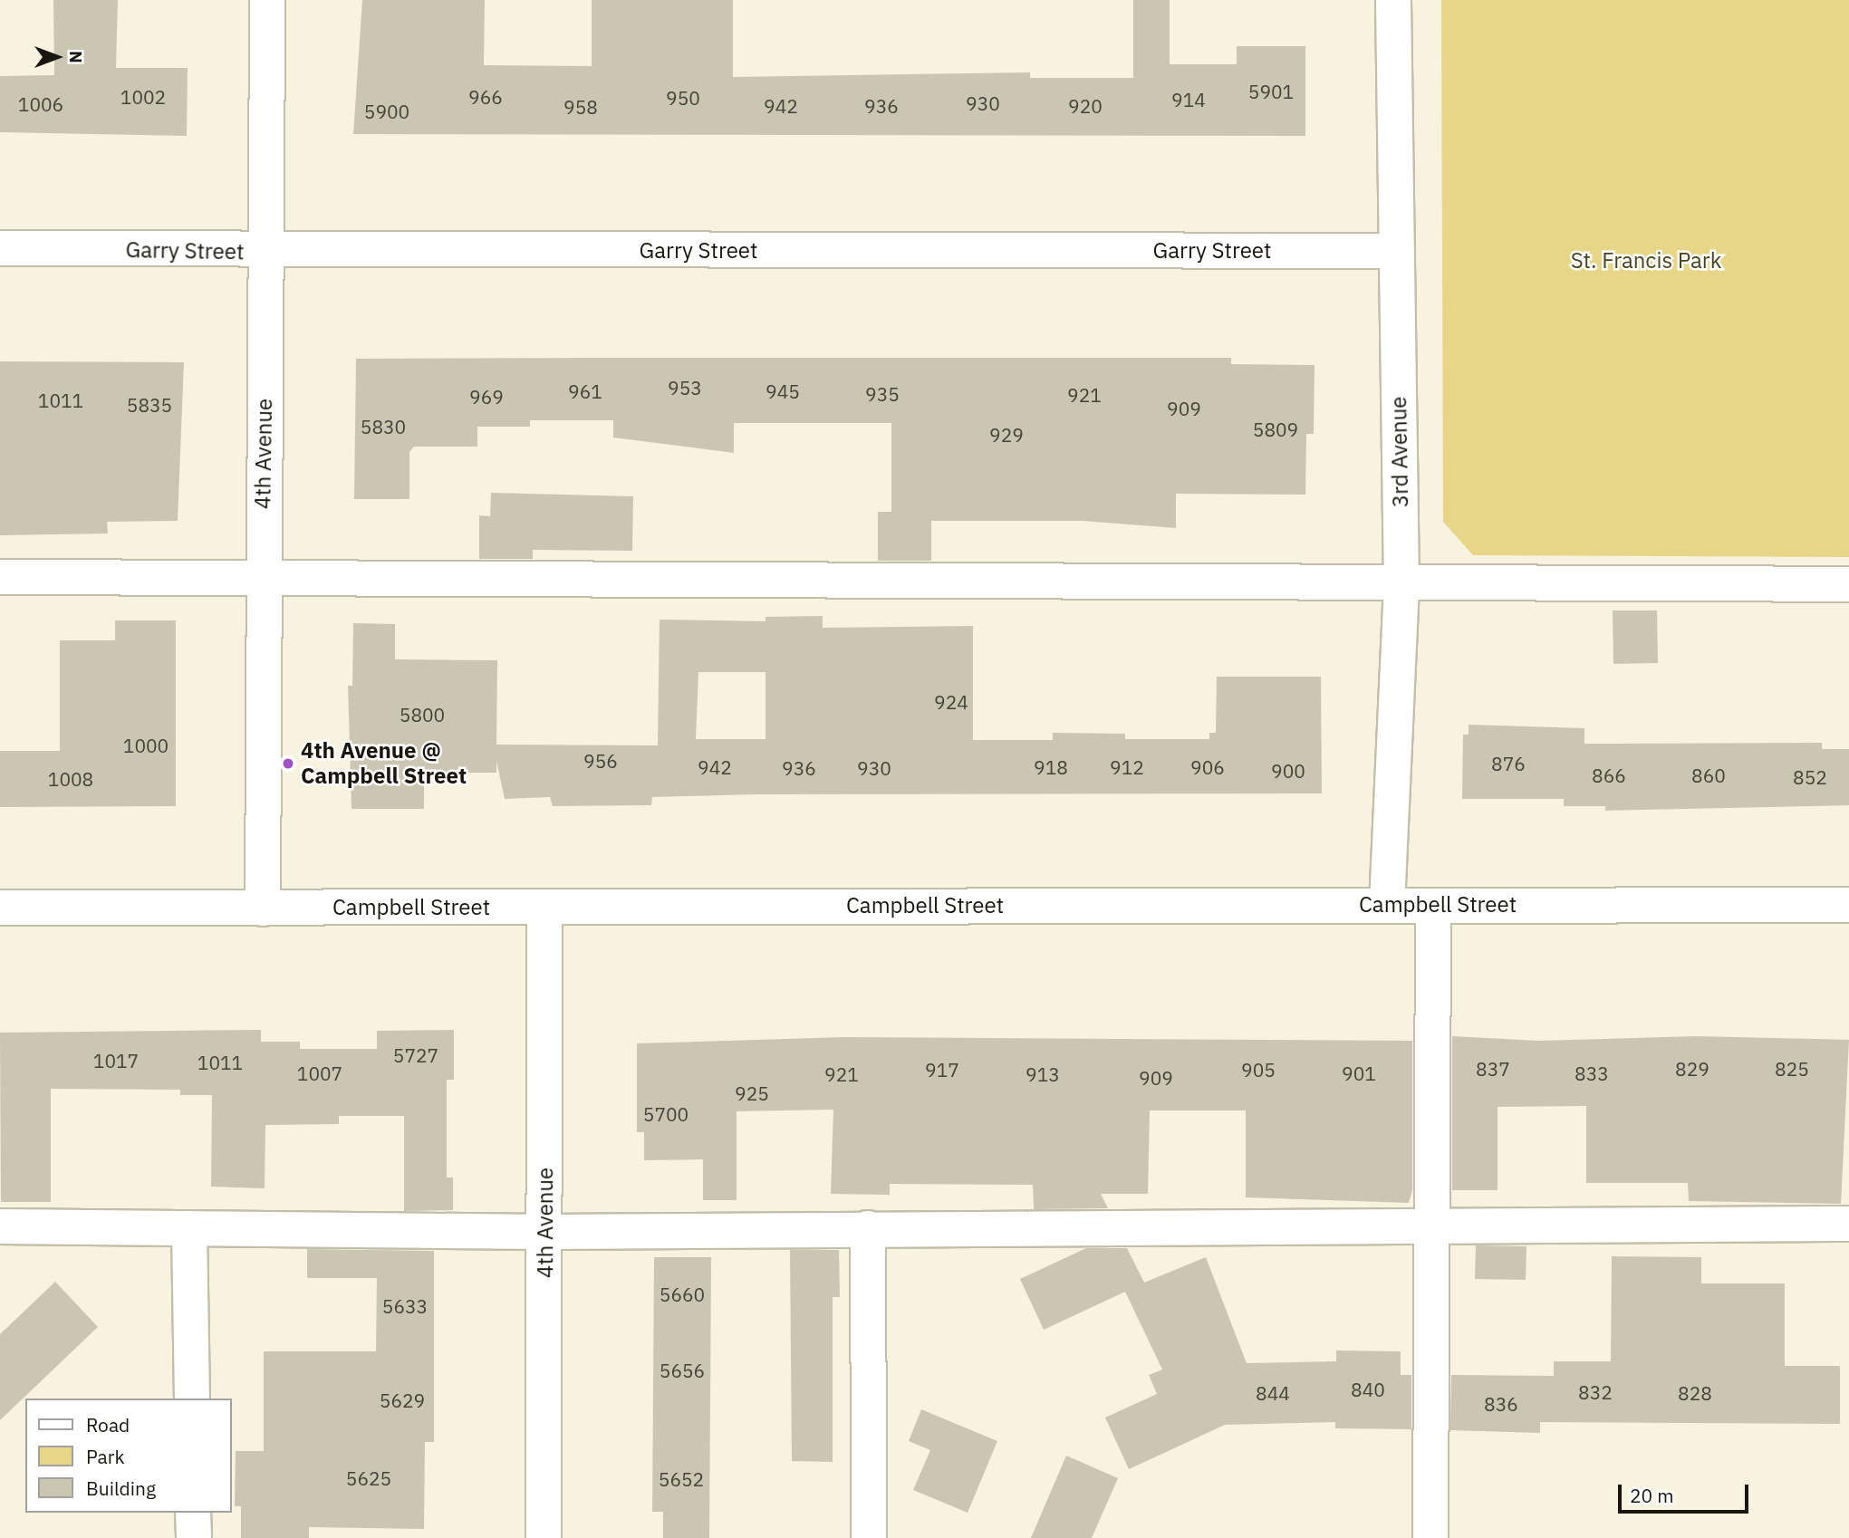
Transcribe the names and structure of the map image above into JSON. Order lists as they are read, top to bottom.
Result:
{
  "streets": {
    "street": [
      "Garry Street",
      "3rd Avenue",
      "4th Avenue",
      "Campbell Street"
    ]
  },
  "crossings": [
    ["Garry Street", "3rd Avenue"],
    ["Garry Street", "4th Avenue"],
    ["3rd Avenue", "Campbell Street"],
    ["4th Avenue", "Campbell Street"]
  ],
  "parks": ["St. Francis Park"],
  "places": ["4th Avenue @ Campbell Street"],
  "house_numbers": [
    "5901",
    "1002",
    "966",
    "950",
    "914",
    "930",
    "1006",
    "942",
    "936",
    "920",
    "958",
    "5900",
    "953",
    "961",
    "945",
    "935",
    "921",
    "969",
    "1011",
    "5835",
    "909",
    "5830",
    "5809",
    "929",
    "924",
    "5800",
    "1000",
    "956",
    "876",
    "942",
    "918",
    "912",
    "906",
    "936",
    "930",
    "900",
    "866",
    "860",
    "852",
    "1008",
    "5727",
    "1017",
    "1011",
    "837",
    "829",
    "825",
    "917",
    "905",
    "1007",
    "901",
    "833",
    "921",
    "913",
    "909",
    "925",
    "5700",
    "5660",
    "5633",
    "5656",
    "840",
    "832",
    "844",
    "828",
    "5629",
    "836",
    "5625",
    "5652"
  ],
  "legend": ["Road", "Park", "Building"],
  "scale_bar": "20 m",
  "north": "right"
}
